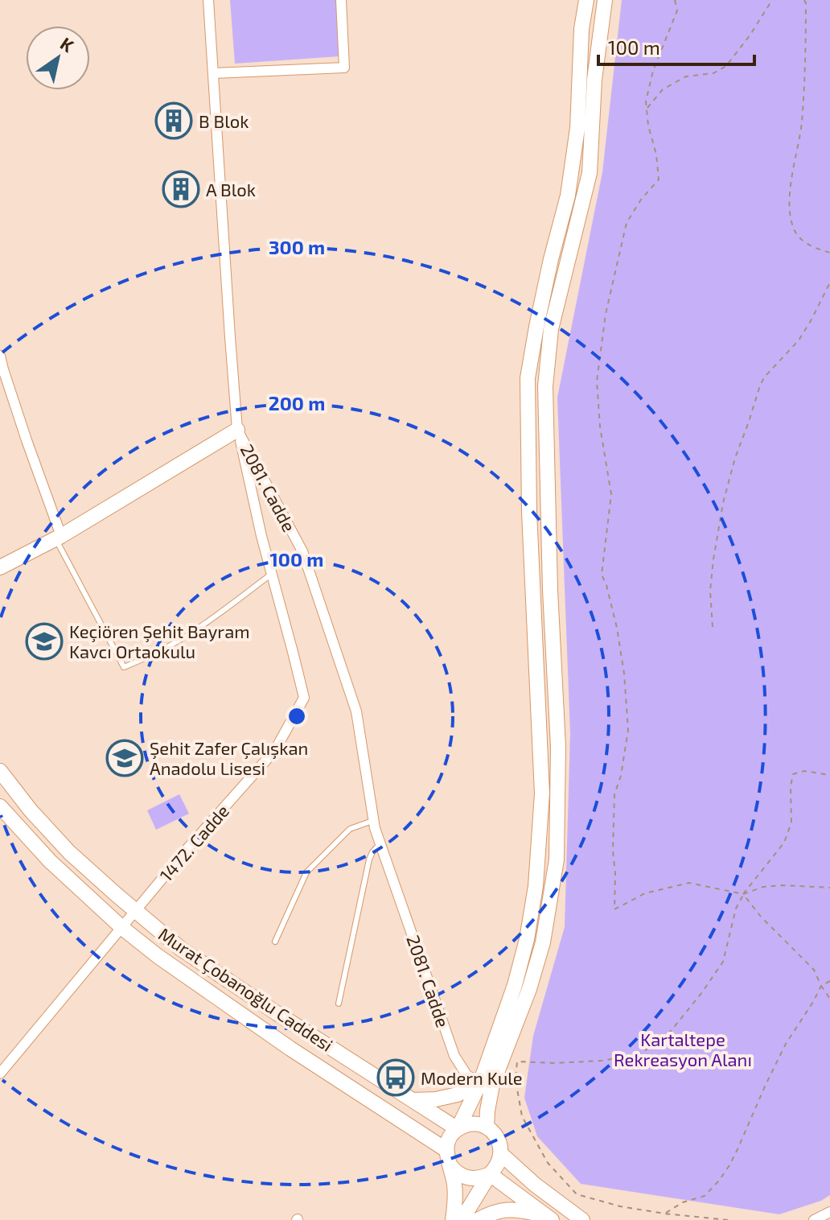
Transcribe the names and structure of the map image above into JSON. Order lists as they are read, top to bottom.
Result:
{
  "streets": {
    "main road": ["Murat Çobanoğlu Caddesi"],
    "street": ["2081. Cadde", "1472. Cadde"]
  },
  "crossings": [
    ["2081. Cadde", "1472. Cadde"],
    ["1472. Cadde", "Murat Çobanoğlu Caddesi"]
  ],
  "parks": ["Kartaltepe Rekreasyon Alanı"],
  "places": {
    "building": ["B Blok", "A Blok"],
    "school or university": ["Keçiören Şehit Bayram Kavcı Ortaokulu", "Şehit Zafer Çalışkan Anadolu Lisesi"],
    "bus stop": ["Modern Kule"]
  },
  "scale_bar": "100 m",
  "north": "top right",
  "rings": ["300 m", "200 m", "100 m"]
}
